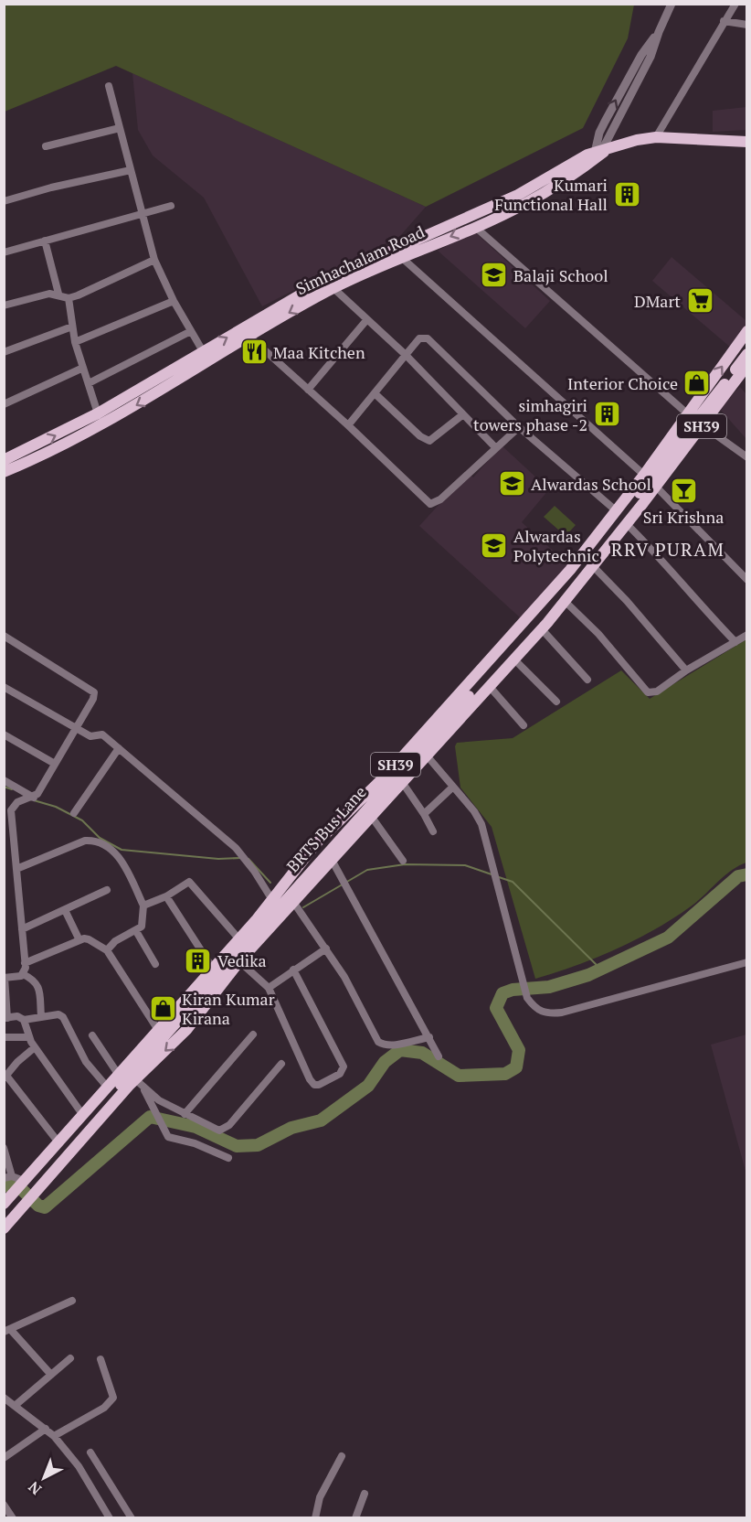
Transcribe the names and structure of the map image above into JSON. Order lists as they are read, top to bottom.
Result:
{
  "streets": {
    "main road": ["Simhachalam Road", "SH39", "BRTS Bus Lane"]
  },
  "crossings": [
    ["SH39", "BRTS Bus Lane"]
  ],
  "districts": ["RRV PURAM"],
  "places": {
    "building": ["Kumari Functional Hall", "simhagiri towers phase -2", "Vedika"],
    "school or university": ["Balaji School", "Alwardas School", "Alwardas Polytechnic"],
    "supermarket": ["DMart"],
    "restaurant": ["Maa Kitchen"],
    "shop": ["Interior Choice", "Kiran Kumar Kirana"],
    "bar": ["Sri Krishna"]
  },
  "north": "bottom left"
}
